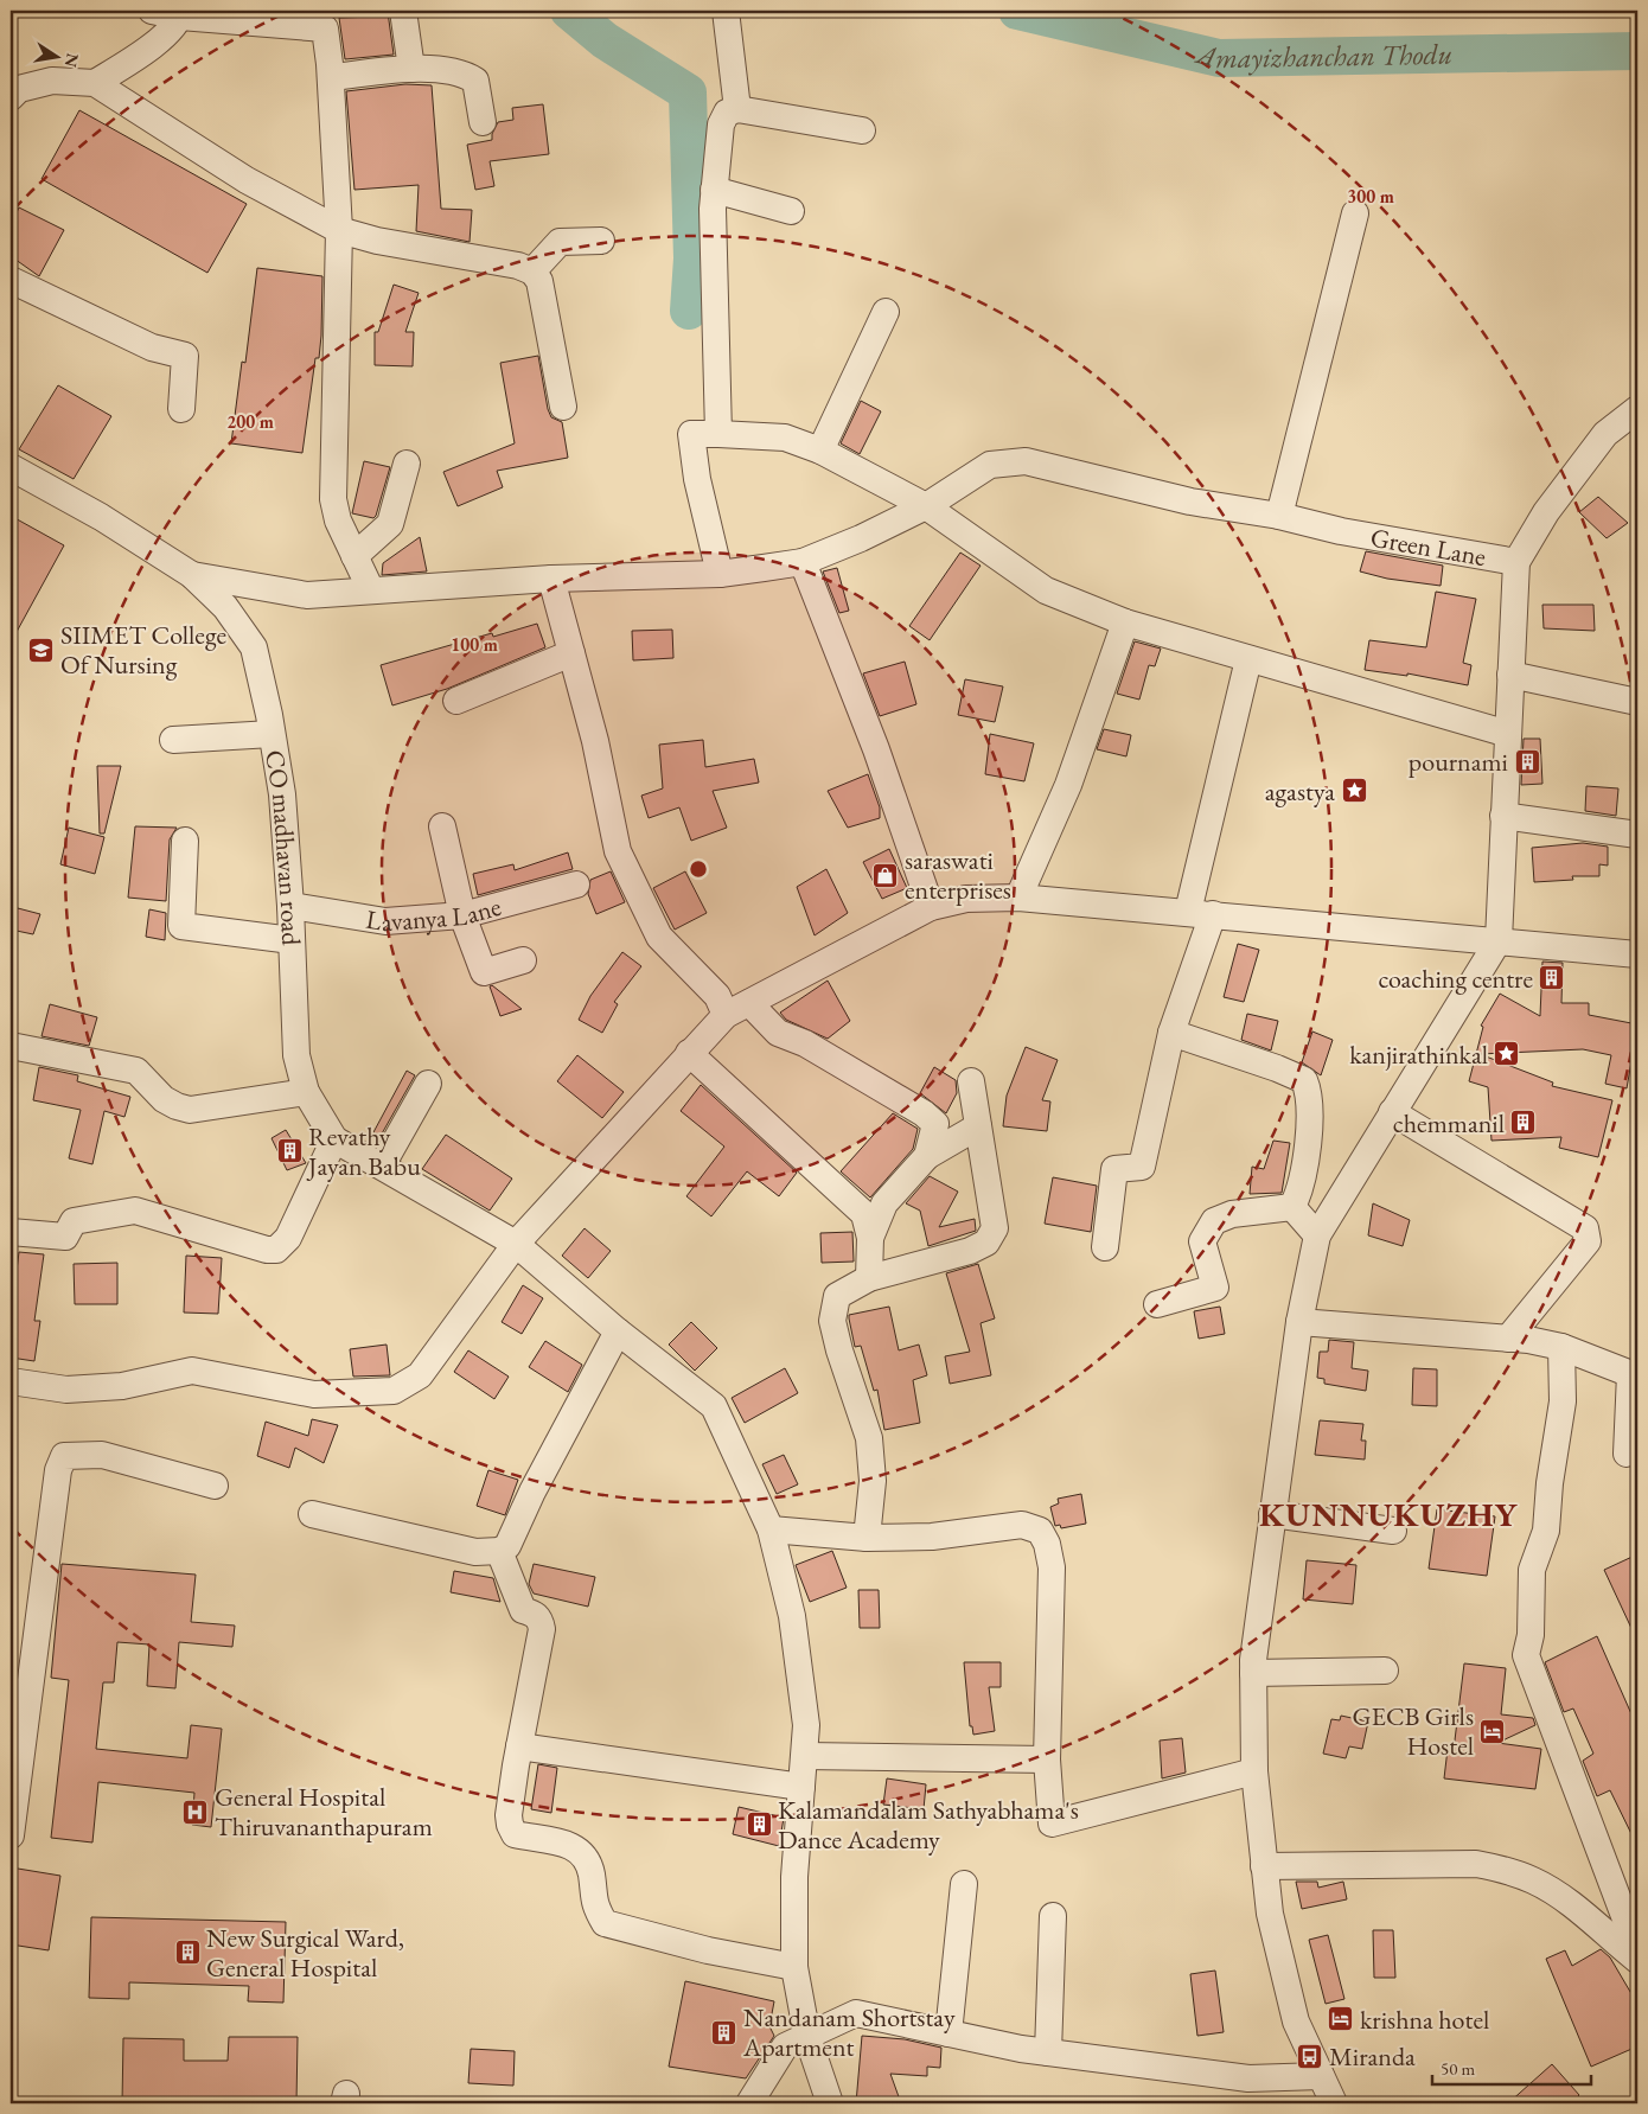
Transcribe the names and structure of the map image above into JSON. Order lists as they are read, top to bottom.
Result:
{
  "streets": {
    "street": ["Green Lane", "CO madhavan road", "Lavanya Lane"]
  },
  "crossings": [
    ["Green Lane", "CO madhavan road"],
    ["CO madhavan road", "Lavanya Lane"]
  ],
  "districts": ["KUNNUKUZHY"],
  "water": ["Amayizhanchan Thodu"],
  "places": {
    "school or university": ["SIIMET College Of Nursing"],
    "building": [
      "pournami",
      "coaching centre",
      "chemmanil",
      "Revathy Jayan Babu",
      "Kalamandalam Sathyabhama's Dance Academy",
      "New Surgical Ward, General Hospital",
      "Nandanam Shortstay Apartment"
    ],
    "place": ["agastya", "kanjirathinkal"],
    "shop": ["saraswati enterprises"],
    "hotel": ["GECB Girls Hostel", "krishna hotel"],
    "hospital": ["General Hospital Thiruvananthapuram"],
    "bus stop": ["Miranda"]
  },
  "scale_bar": "50 m",
  "north": "right",
  "rings": ["300 m", "200 m", "100 m"]
}
